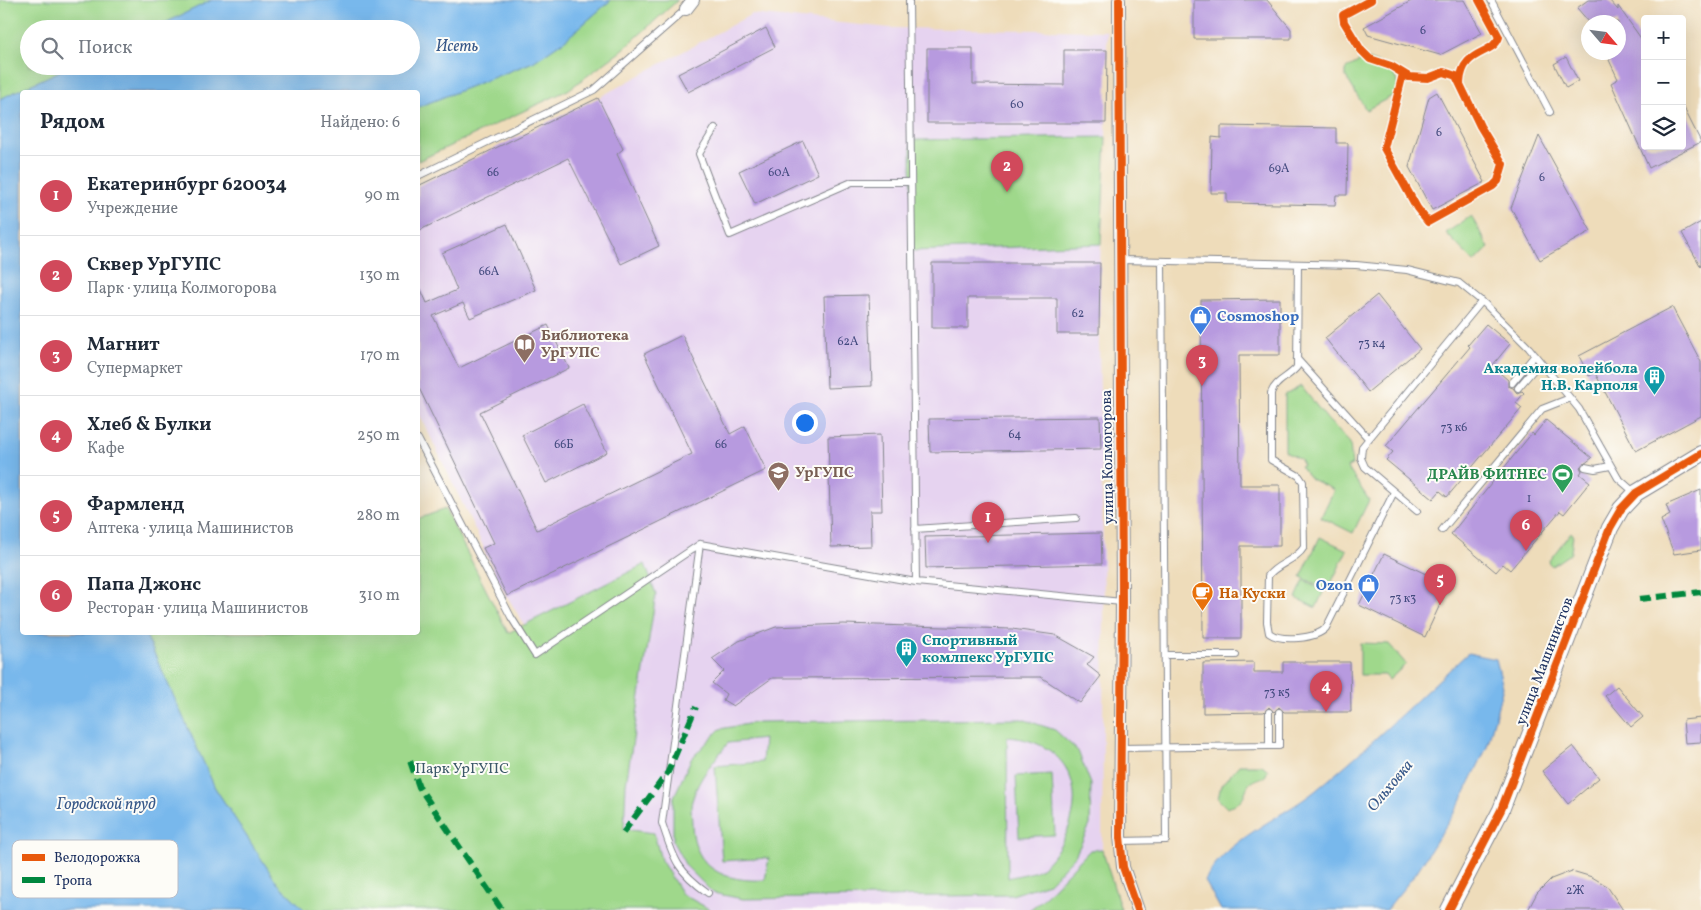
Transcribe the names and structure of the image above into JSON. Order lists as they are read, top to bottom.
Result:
{
  "streets": {
    "street": ["улица Колмогорова", "улица Машинистов"]
  },
  "water": ["Исеть", "Ольховка", "Городской пруд"],
  "parks": ["Парк УрГУПС"],
  "places": {
    "shop": ["Cosmoshop", "Ozon"],
    "library": ["Библиотека УрГУПС"],
    "building": ["Академия волейбола Н.В. Карполя", "Спортивный комлпекс УрГУПС"],
    "school or university": ["УрГУПС"],
    "sports": ["ДРАЙВ ФИТНЕС"],
    "cafe": ["На Куски"]
  },
  "house_numbers": [
    "6",
    "60",
    "6",
    "69А",
    "66",
    "60А",
    "6",
    "66А",
    "62",
    "62А",
    "73 к4",
    "73 к6",
    "64",
    "66Б",
    "66",
    "1",
    "73 к3",
    "73 к5",
    "2Ж"
  ],
  "legend": ["Велодорожка", "Тропа"],
  "north": "bottom right",
  "page": {
    "map_buttons": ["+", "−"],
    "search": "Поиск",
    "heading": ["Рядом", "Найдено: 6"],
    "pins": [
      "2",
      "3",
      "1",
      "6",
      "5",
      "4"
    ],
    "list": [
      {
        "mark": "1",
        "name": "Екатеринбург 620034",
        "note": "Учреждение",
        "value": "90 m"
      },
      {
        "mark": "2",
        "name": "Сквер УрГУПС",
        "note": "Парк · улица Колмогорова",
        "value": "130 m"
      },
      {
        "mark": "3",
        "name": "Магнит",
        "note": "Супермаркет",
        "value": "170 m"
      },
      {
        "mark": "4",
        "name": "Хлеб & Булки",
        "note": "Кафе",
        "value": "250 m"
      },
      {
        "mark": "5",
        "name": "Фармленд",
        "note": "Аптека · улица Машинистов",
        "value": "280 m"
      },
      {
        "mark": "6",
        "name": "Папа Джонс",
        "note": "Ресторан · улица Машинистов",
        "value": "310 m"
      }
    ]
  }
}
